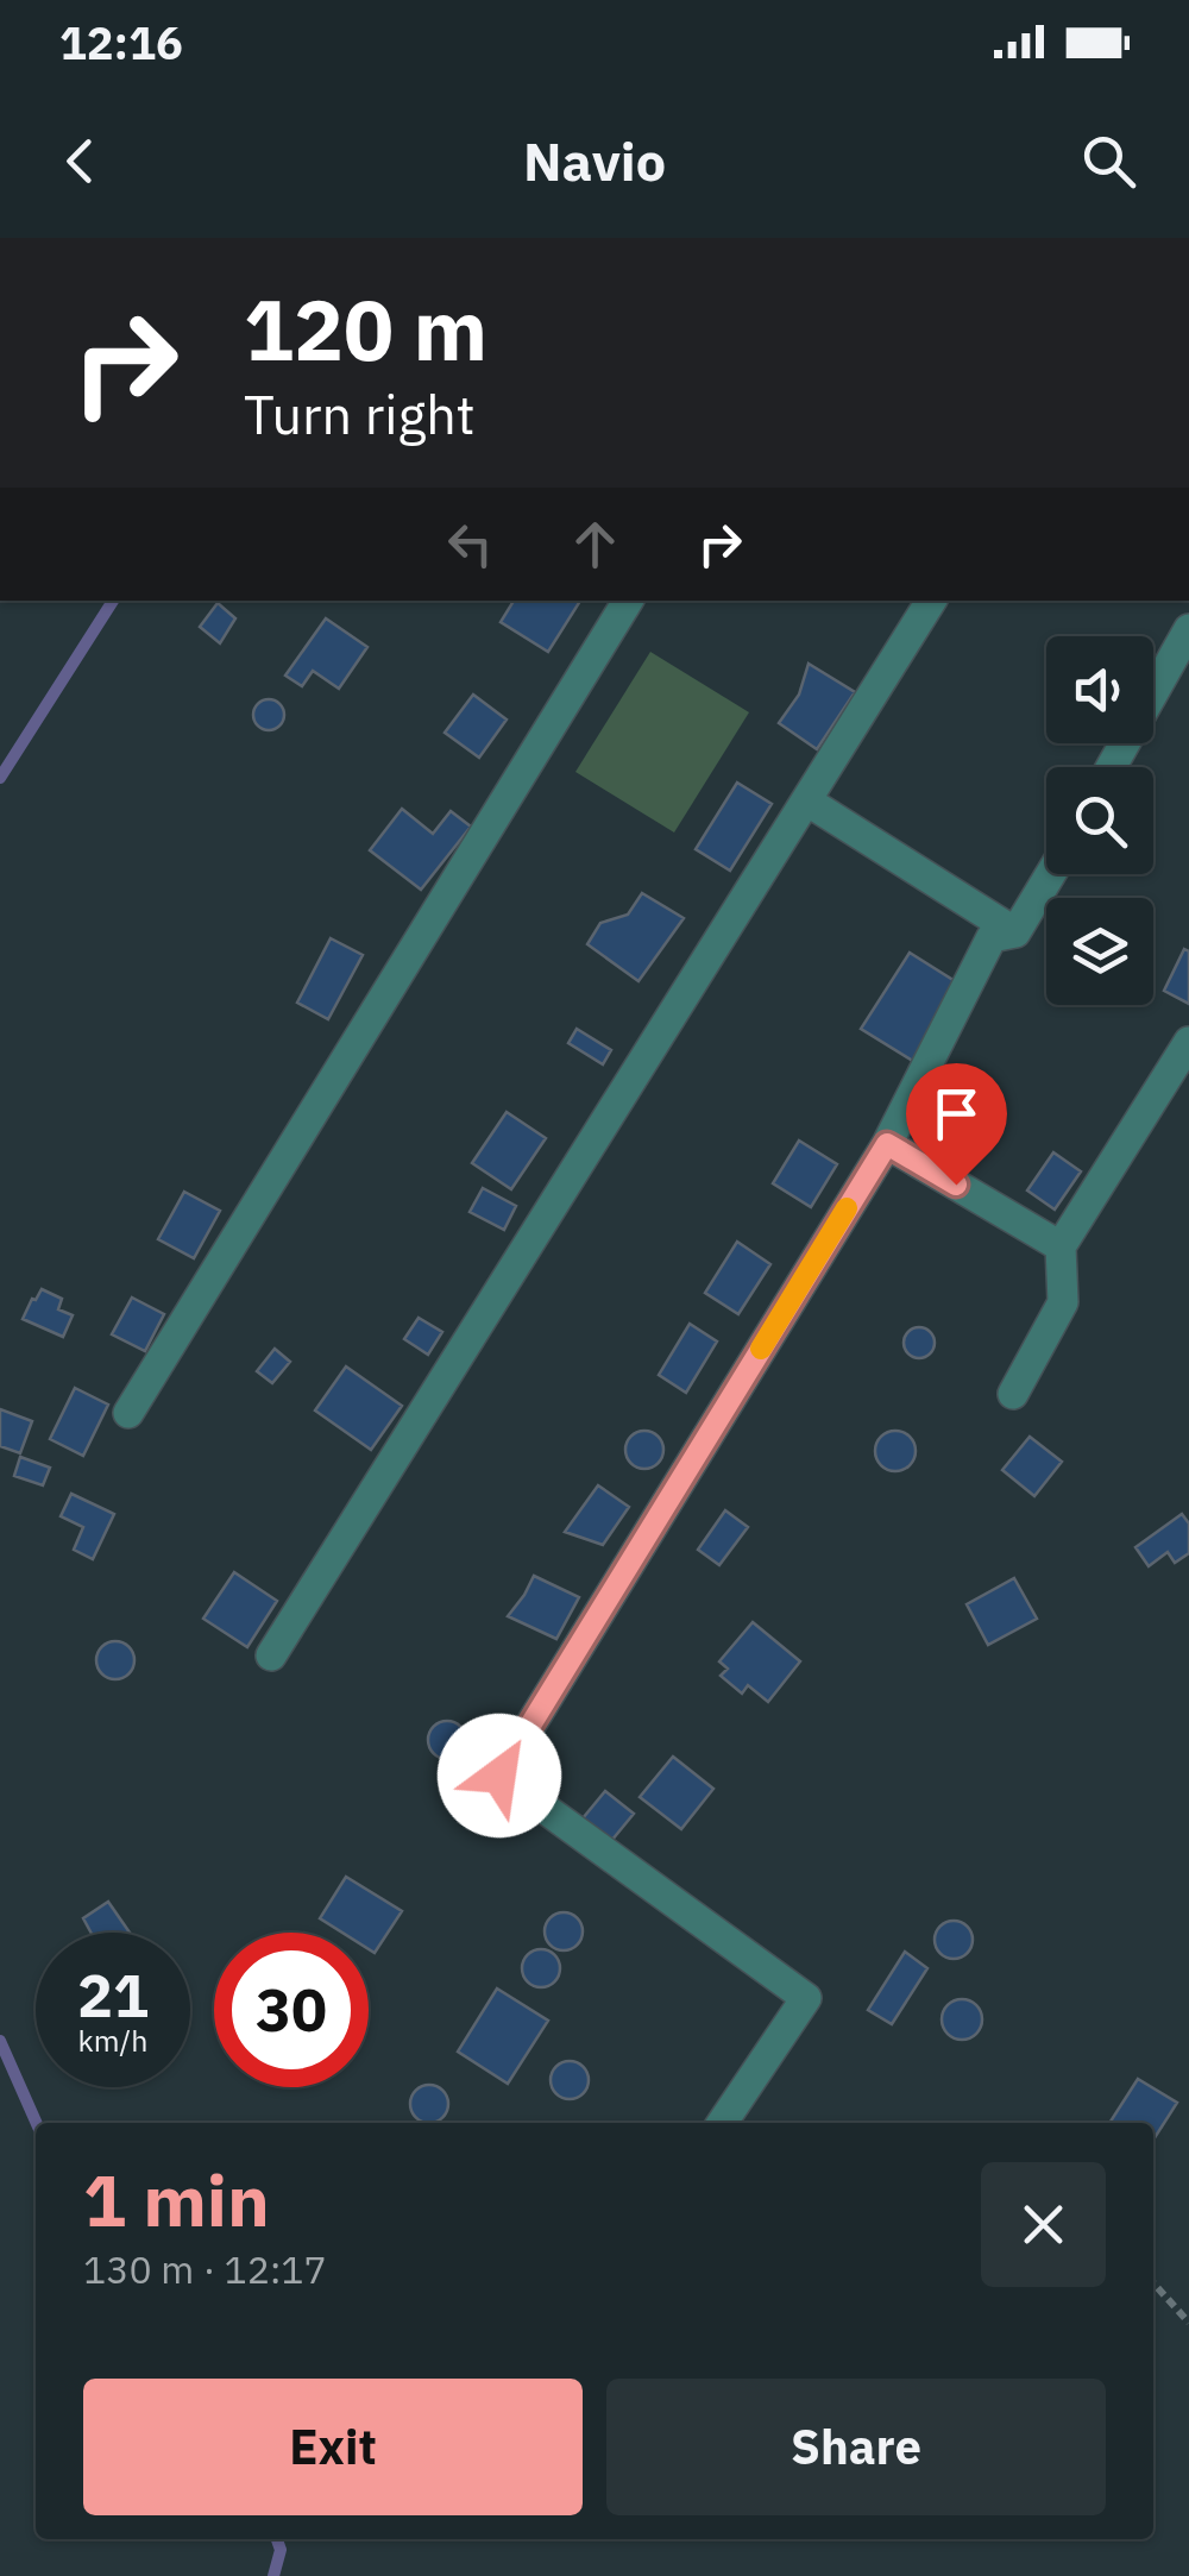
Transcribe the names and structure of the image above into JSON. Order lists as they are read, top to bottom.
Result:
{
  "page": {
    "status": "12:16",
    "header": "Navio",
    "turn": ["120 m", "Turn right"],
    "speed": "21 km/h",
    "limit": "30",
    "heading": ["1 min", "130 m · 12:17"],
    "buttons": ["Exit", "Share"]
  }
}
